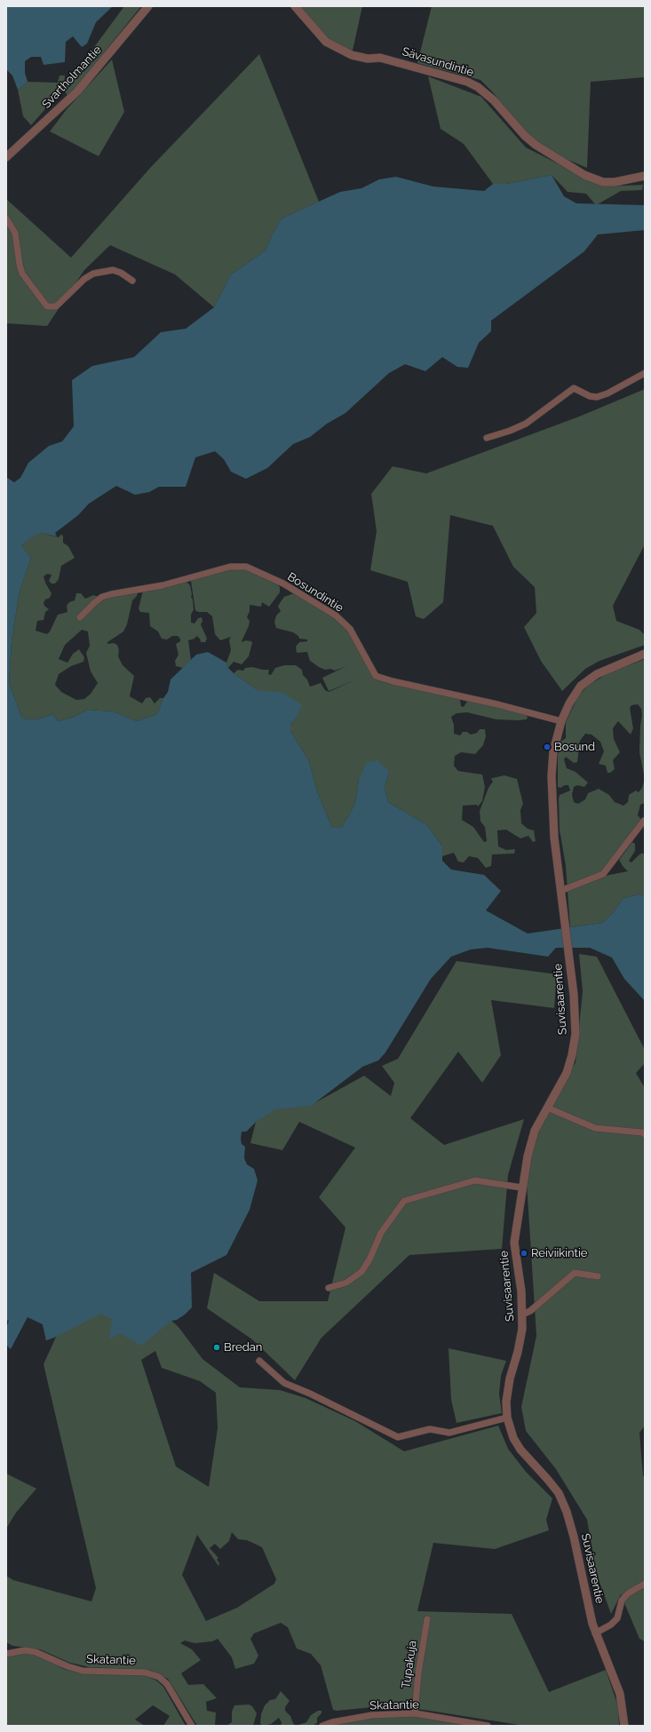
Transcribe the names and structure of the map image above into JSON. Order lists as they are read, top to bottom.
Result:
{
  "streets": {
    "street": [
      "Sävasundintie",
      "Svartholmantie",
      "Bosundintie",
      "Suvisaarentie",
      "Skatantie",
      "Tupakuja"
    ]
  },
  "crossings": [
    ["Bosundintie", "Suvisaarentie"],
    ["Skatantie", "Tupakuja"]
  ],
  "places": ["Bosund", "Reiviikintie", "Bredan"]
}
